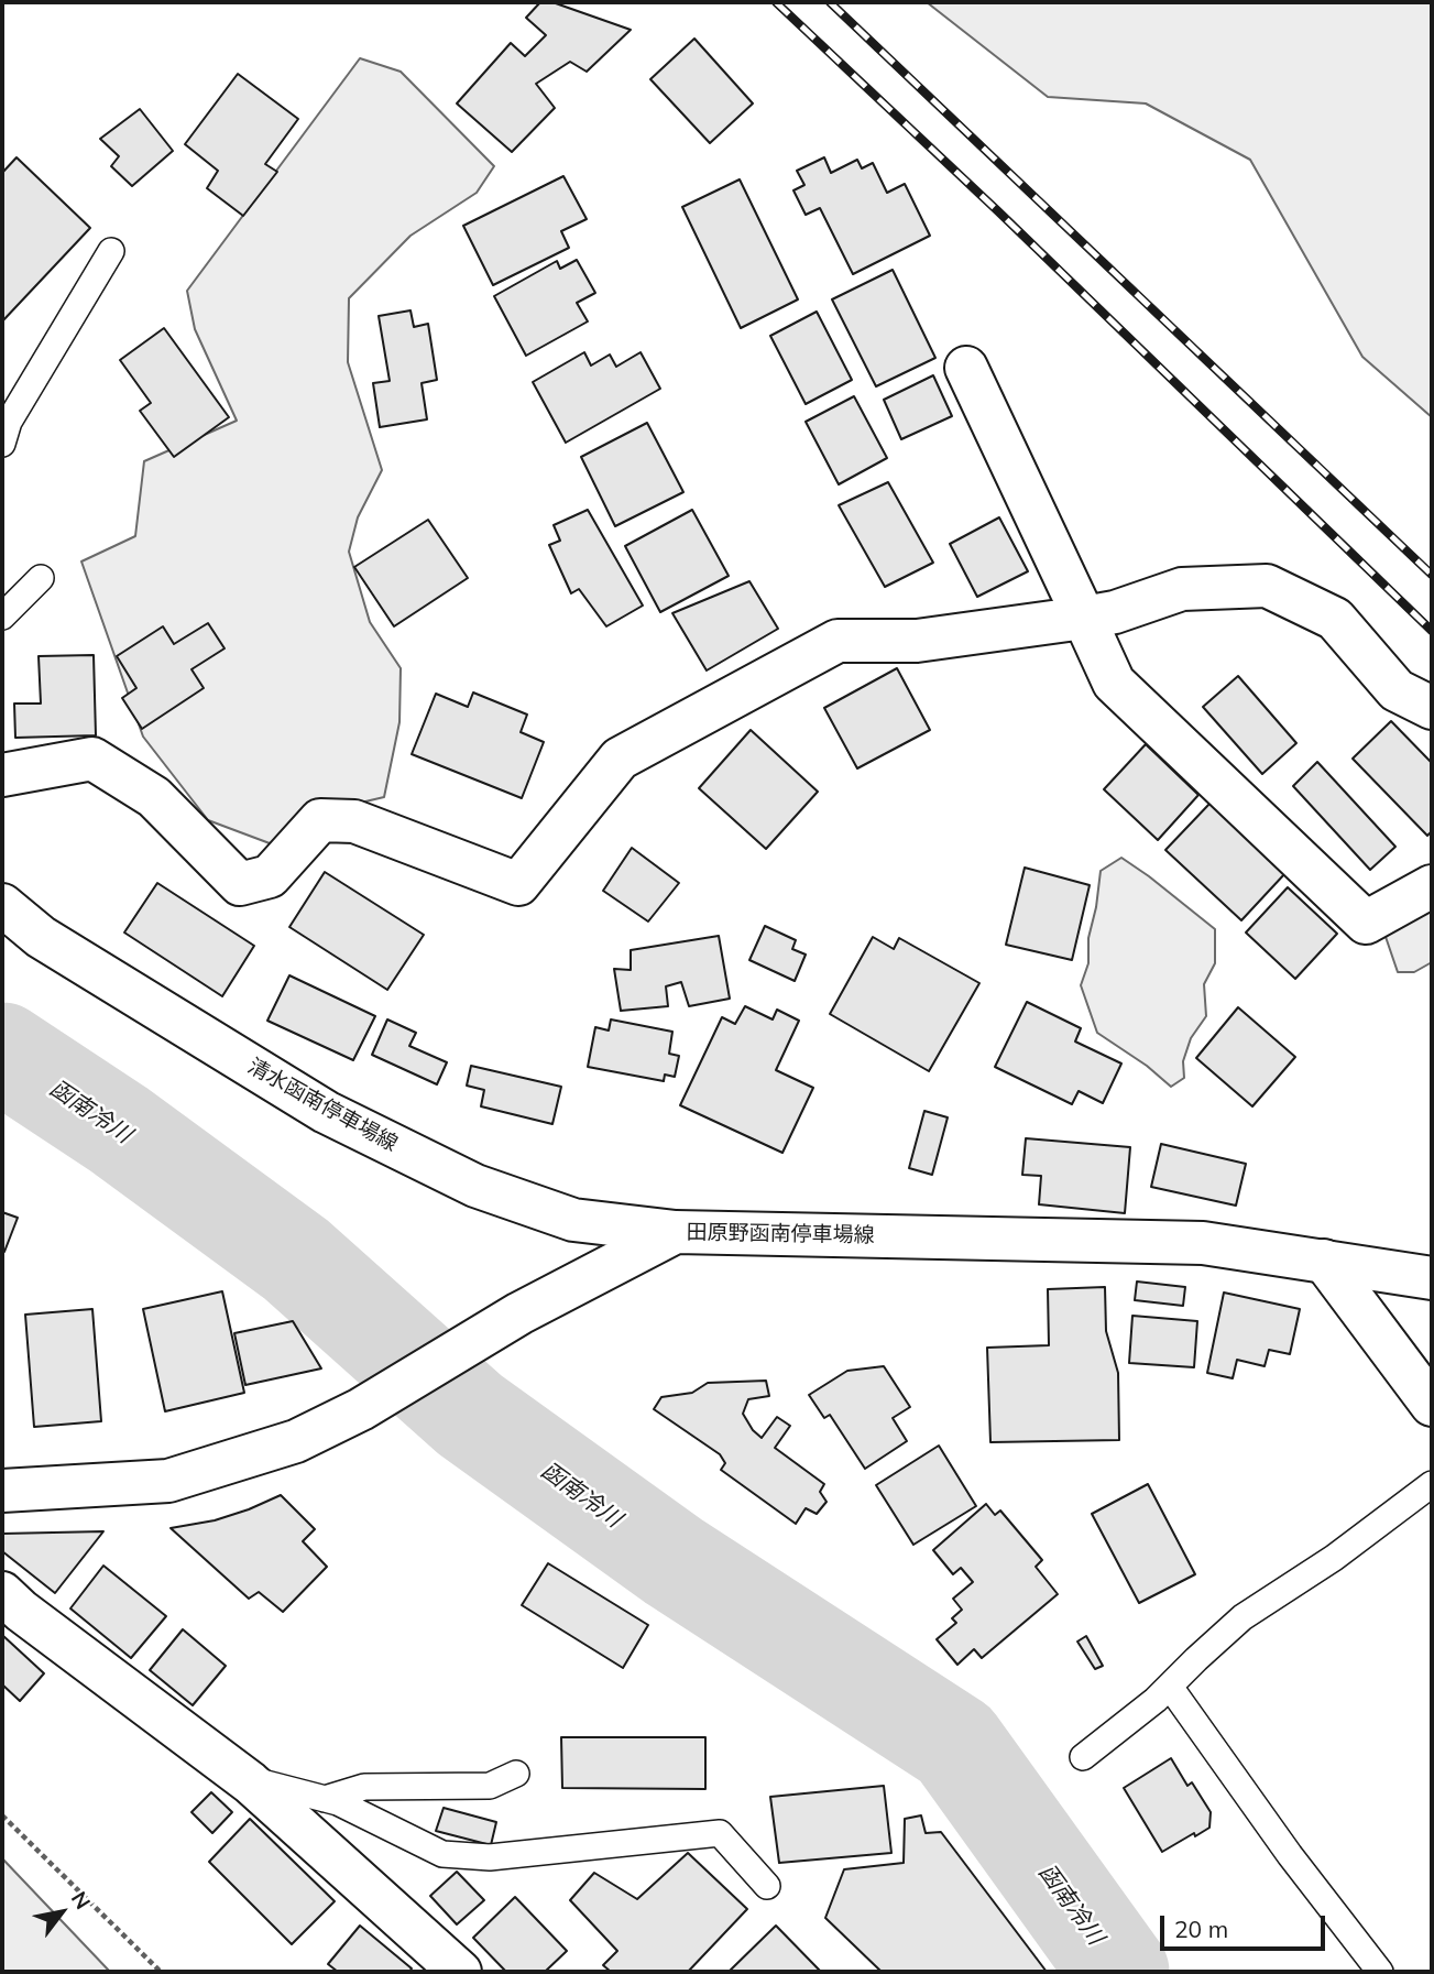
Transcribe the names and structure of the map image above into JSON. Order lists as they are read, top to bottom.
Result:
{
  "streets": {
    "street": ["清水函南停車場線", "田原野函南停車場線"]
  },
  "crossings": [
    ["清水函南停車場線", "田原野函南停車場線"]
  ],
  "water": ["函南冷川"],
  "scale_bar": "20 m",
  "north": "top right"
}
